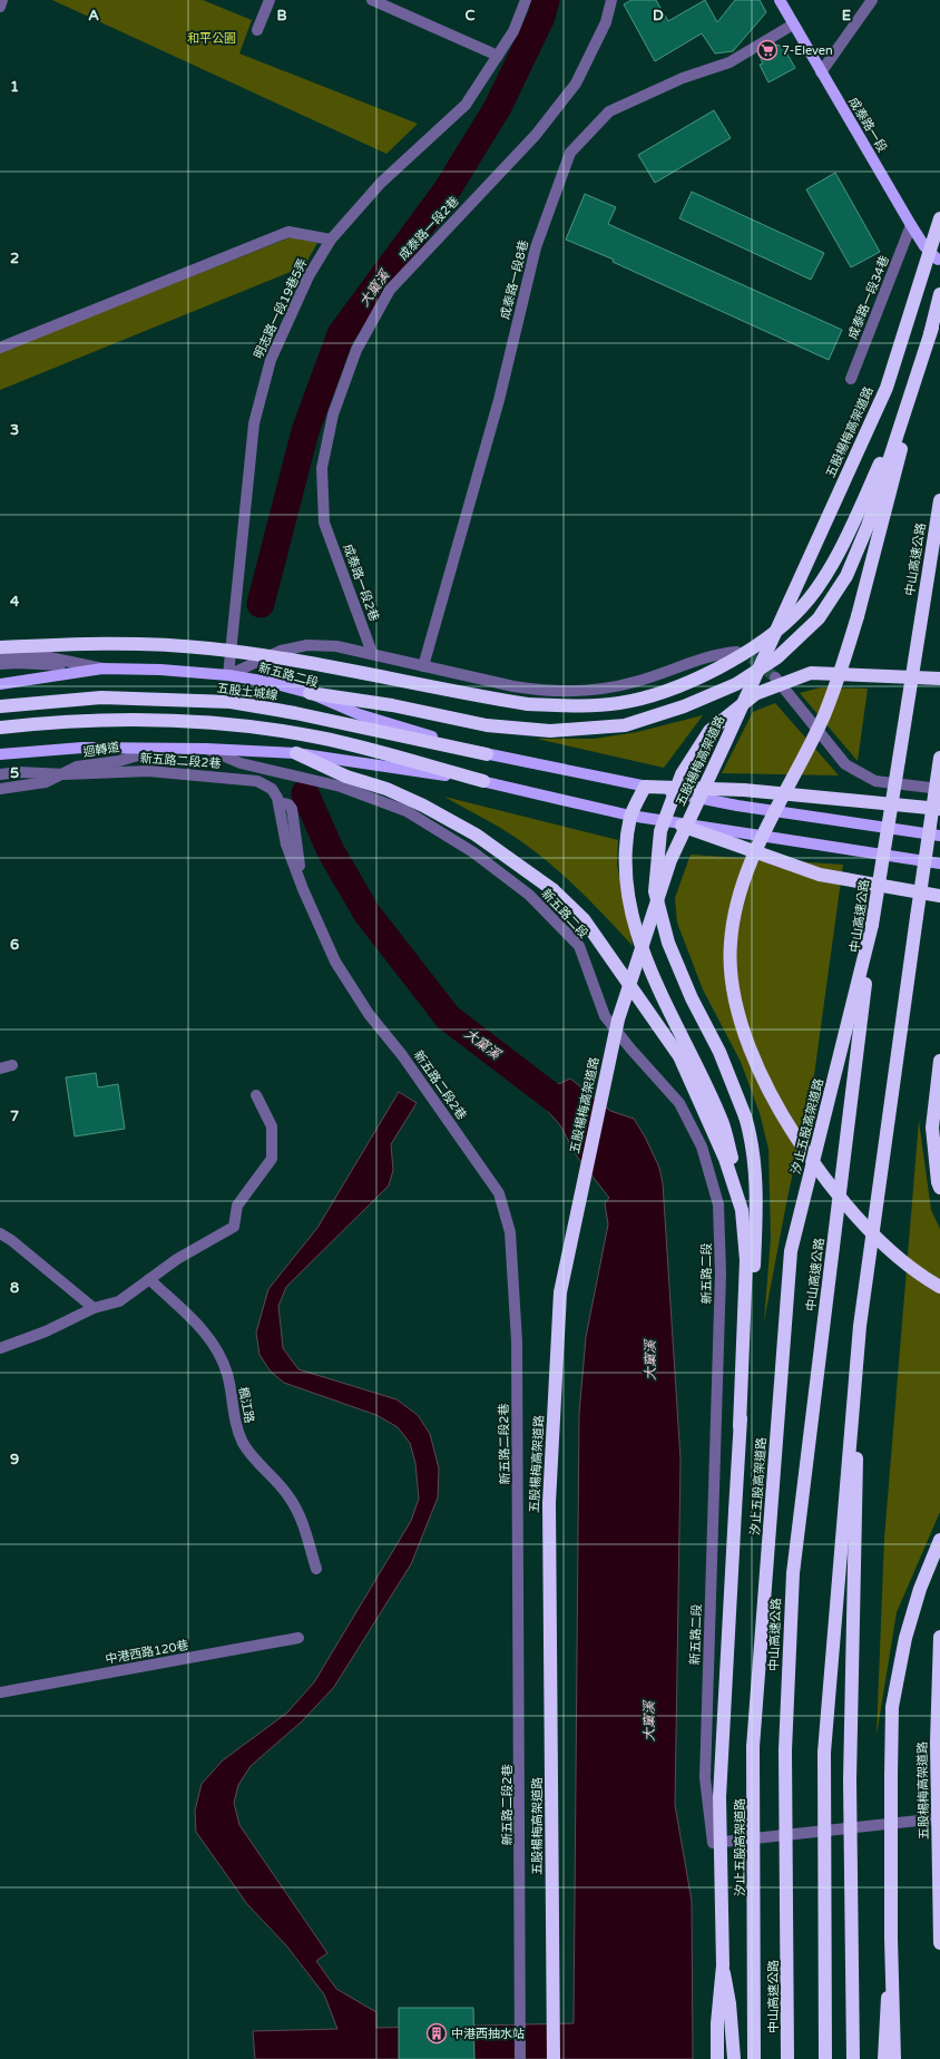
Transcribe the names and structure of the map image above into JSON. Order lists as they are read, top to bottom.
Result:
{
  "streets": {
    "highway": [
      "五股楊梅高架道路",
      "中山高速公路",
      "五股土城線",
      "汐止五股高架道路"
    ],
    "main road": ["成泰路一段", "新五路二段"],
    "street": [
      "成泰路一段2巷",
      "成泰路一段8巷",
      "成泰路一段34巷",
      "明志路一段19巷5弄",
      "迴轉道",
      "新五路二段2巷",
      "楓江路",
      "中港西路120巷"
    ]
  },
  "crossings": [
    ["成泰路一段", "成泰路一段8巷"],
    ["成泰路一段", "成泰路一段34巷"],
    ["成泰路一段2巷", "新五路二段"],
    ["成泰路一段8巷", "新五路二段"],
    ["明志路一段19巷5弄", "新五路二段"],
    ["中山高速公路", "汐止五股高架道路"],
    ["新五路二段", "五股土城線"],
    ["新五路二段", "迴轉道"],
    ["迴轉道", "新五路二段2巷"]
  ],
  "water": ["大窠溪"],
  "parks": ["和平公園"],
  "places": {
    "supermarket": ["7-Eleven"],
    "building": ["中港西抽水站"]
  },
  "grid": {
    "columns": [
      "A",
      "B",
      "C",
      "D",
      "E"
    ],
    "rows": [
      "1",
      "2",
      "3",
      "4",
      "5",
      "6",
      "7",
      "8",
      "9"
    ]
  }
}
